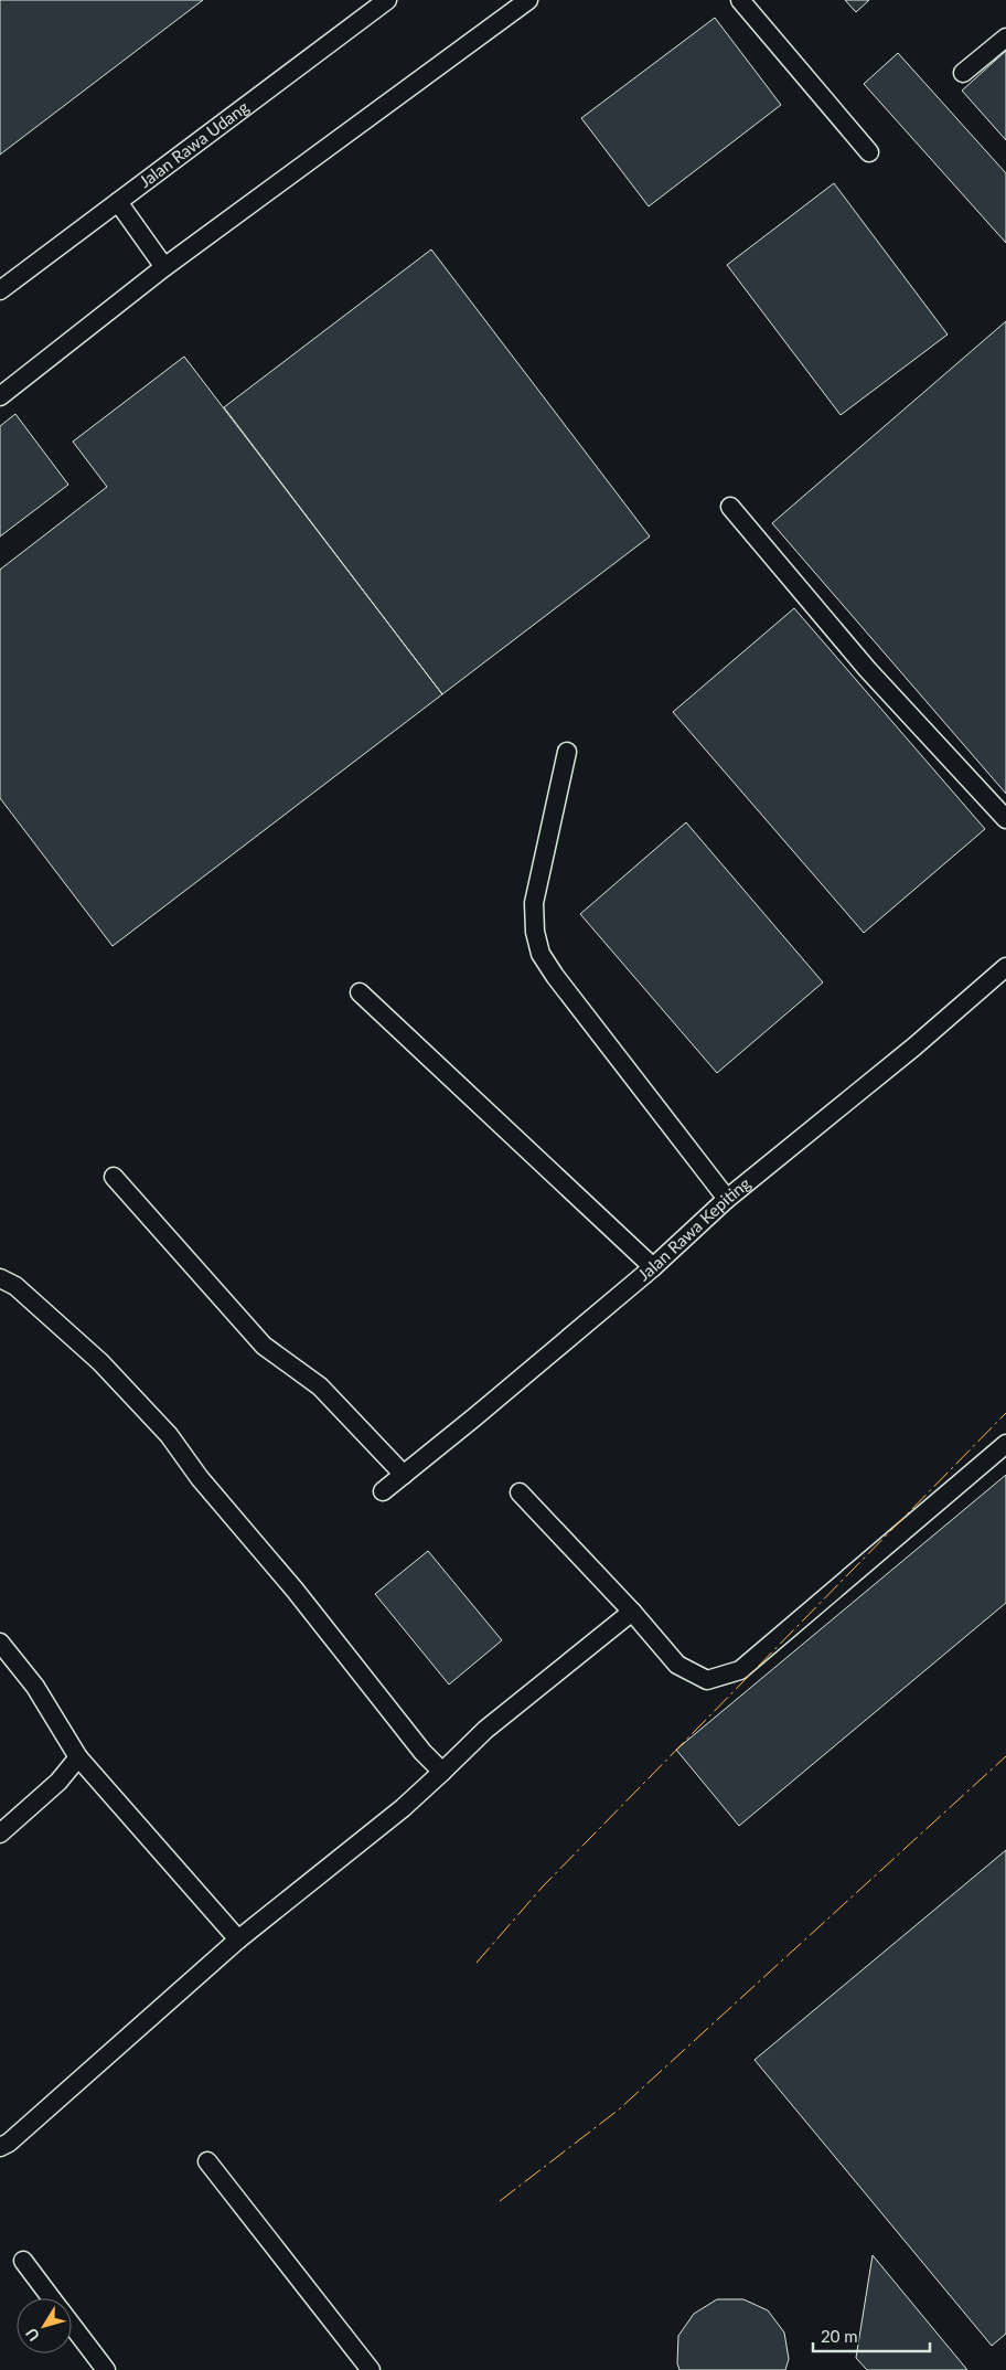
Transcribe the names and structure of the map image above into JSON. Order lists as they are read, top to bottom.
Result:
{
  "streets": {
    "lane": ["Jalan Rawa Udang", "Jalan Rawa Kepiting"]
  },
  "scale_bar": "20 m",
  "north": "bottom left"
}
